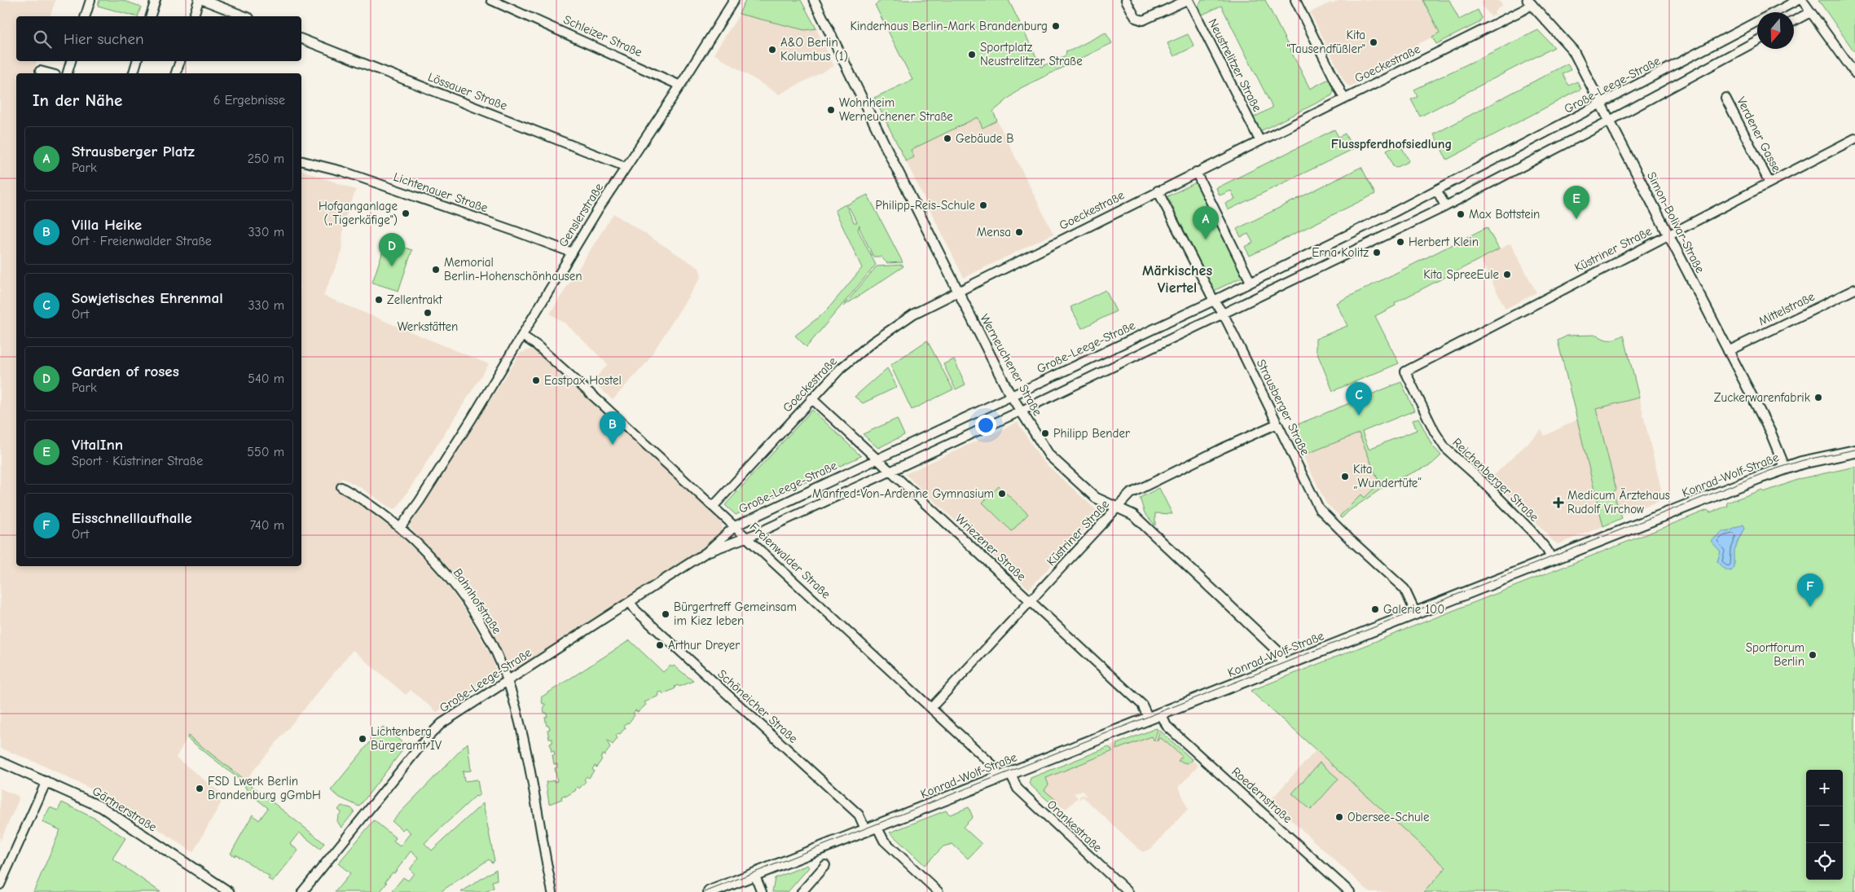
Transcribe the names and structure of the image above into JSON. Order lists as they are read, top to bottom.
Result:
{
  "streets": {
    "main road": ["Konrad-Wolf-Straße"],
    "street": [
      "Schleizer Straße",
      "Goeckestraße",
      "Neustrelitzer Straße",
      "Große-Leege-Straße",
      "Lössauer Straße",
      "Verdener Gasse",
      "Lichtenauer Straße",
      "Genslerstraße",
      "Simon-Bolivar-Straße",
      "Küstriner Straße",
      "Mittelstraße",
      "Werneuchener Straße",
      "Strausberger Straße",
      "Reichenberger Straße",
      "Wriezener Straße",
      "Freienwalder Straße",
      "Bahnhofstraße",
      "Schöneicher Straße",
      "Roedernstraße",
      "Gärtnerstraße",
      "Orankestraße"
    ]
  },
  "crossings": [
    ["Schleizer Straße", "Genslerstraße"],
    ["Goeckestraße", "Neustrelitzer Straße"],
    ["Goeckestraße", "Simon-Bolivar-Straße"],
    ["Goeckestraße", "Werneuchener Straße"],
    ["Goeckestraße", "Strausberger Straße"],
    ["Goeckestraße", "Wriezener Straße"],
    ["Goeckestraße", "Freienwalder Straße"],
    ["Große-Leege-Straße", "Simon-Bolivar-Straße"],
    ["Große-Leege-Straße", "Werneuchener Straße"],
    ["Große-Leege-Straße", "Strausberger Straße"],
    ["Große-Leege-Straße", "Wriezener Straße"],
    ["Große-Leege-Straße", "Freienwalder Straße"],
    ["Große-Leege-Straße", "Bahnhofstraße"],
    ["Große-Leege-Straße", "Schöneicher Straße"],
    ["Lössauer Straße", "Genslerstraße"],
    ["Verdener Gasse", "Küstriner Straße"],
    ["Lichtenauer Straße", "Genslerstraße"],
    ["Genslerstraße", "Freienwalder Straße"],
    ["Genslerstraße", "Bahnhofstraße"],
    ["Simon-Bolivar-Straße", "Küstriner Straße"],
    ["Simon-Bolivar-Straße", "Mittelstraße"],
    ["Simon-Bolivar-Straße", "Konrad-Wolf-Straße"],
    ["Küstriner Straße", "Werneuchener Straße"],
    ["Küstriner Straße", "Strausberger Straße"],
    ["Küstriner Straße", "Reichenberger Straße"],
    ["Küstriner Straße", "Wriezener Straße"],
    ["Küstriner Straße", "Freienwalder Straße"],
    ["Werneuchener Straße", "Konrad-Wolf-Straße"],
    ["Strausberger Straße", "Konrad-Wolf-Straße"],
    ["Konrad-Wolf-Straße", "Reichenberger Straße"],
    ["Konrad-Wolf-Straße", "Wriezener Straße"],
    ["Konrad-Wolf-Straße", "Freienwalder Straße"],
    ["Konrad-Wolf-Straße", "Schöneicher Straße"],
    ["Konrad-Wolf-Straße", "Roedernstraße"],
    ["Konrad-Wolf-Straße", "Orankestraße"]
  ],
  "districts": ["Flusspferdhofsiedlung", "Märkisches Viertel"],
  "places": {
    "other": [
      "Kinderhaus Berlin-Mark Brandenburg",
      "Kita \"Tausendfüßler\"",
      "A&O Berlin Kolumbus (1)",
      "Sportplatz Neustrelitzer Straße",
      "Wohnheim Werneuchener Straße",
      "Gebäude B",
      "Philipp-Reis-Schule",
      "Hofganganlage („Tigerkäfige\")",
      "Max Bottstein",
      "Mensa",
      "Herbert Klein",
      "Erna Kolitz",
      "Memorial Berlin-Hohenschönhausen",
      "Kita SpreeEule",
      "Zellentrakt",
      "Werkstätten",
      "Eastpax Hostel",
      "Zuckerwarenfabrik",
      "Philipp Bender",
      "Kita „Wundertüte“",
      "Manfred-Von-Ardenne Gymnasium",
      "Galerie 100",
      "Bürgertreff Gemeinsam im Kiez leben",
      "Arthur Dreyer",
      "Sportforum Berlin",
      "Lichtenberg Bürgeramt IV",
      "FSD Lwerk Berlin Brandenburg gGmbH",
      "Obersee-Schule"
    ],
    "health": ["Medicum Ärztehaus Rudolf Virchow"]
  },
  "north": "bottom",
  "page": {
    "search": "Hier suchen",
    "heading": ["In der Nähe", "6 Ergebnisse"],
    "list": [
      {
        "mark": "A",
        "name": "Strausberger Platz",
        "note": "Park",
        "value": "250 m"
      },
      {
        "mark": "B",
        "name": "Villa Heike",
        "note": "Ort · Freienwalder Straße",
        "value": "330 m"
      },
      {
        "mark": "C",
        "name": "Sowjetisches Ehrenmal",
        "note": "Ort",
        "value": "330 m"
      },
      {
        "mark": "D",
        "name": "Garden of roses",
        "note": "Park",
        "value": "540 m"
      },
      {
        "mark": "E",
        "name": "VitalInn",
        "note": "Sport · Küstriner Straße",
        "value": "550 m"
      },
      {
        "mark": "F",
        "name": "Eisschnelllaufhalle",
        "note": "Ort",
        "value": "740 m"
      }
    ],
    "pins": [
      "E",
      "A",
      "D",
      "C",
      "B",
      "F"
    ],
    "map_buttons": ["+", "−"]
  }
}
